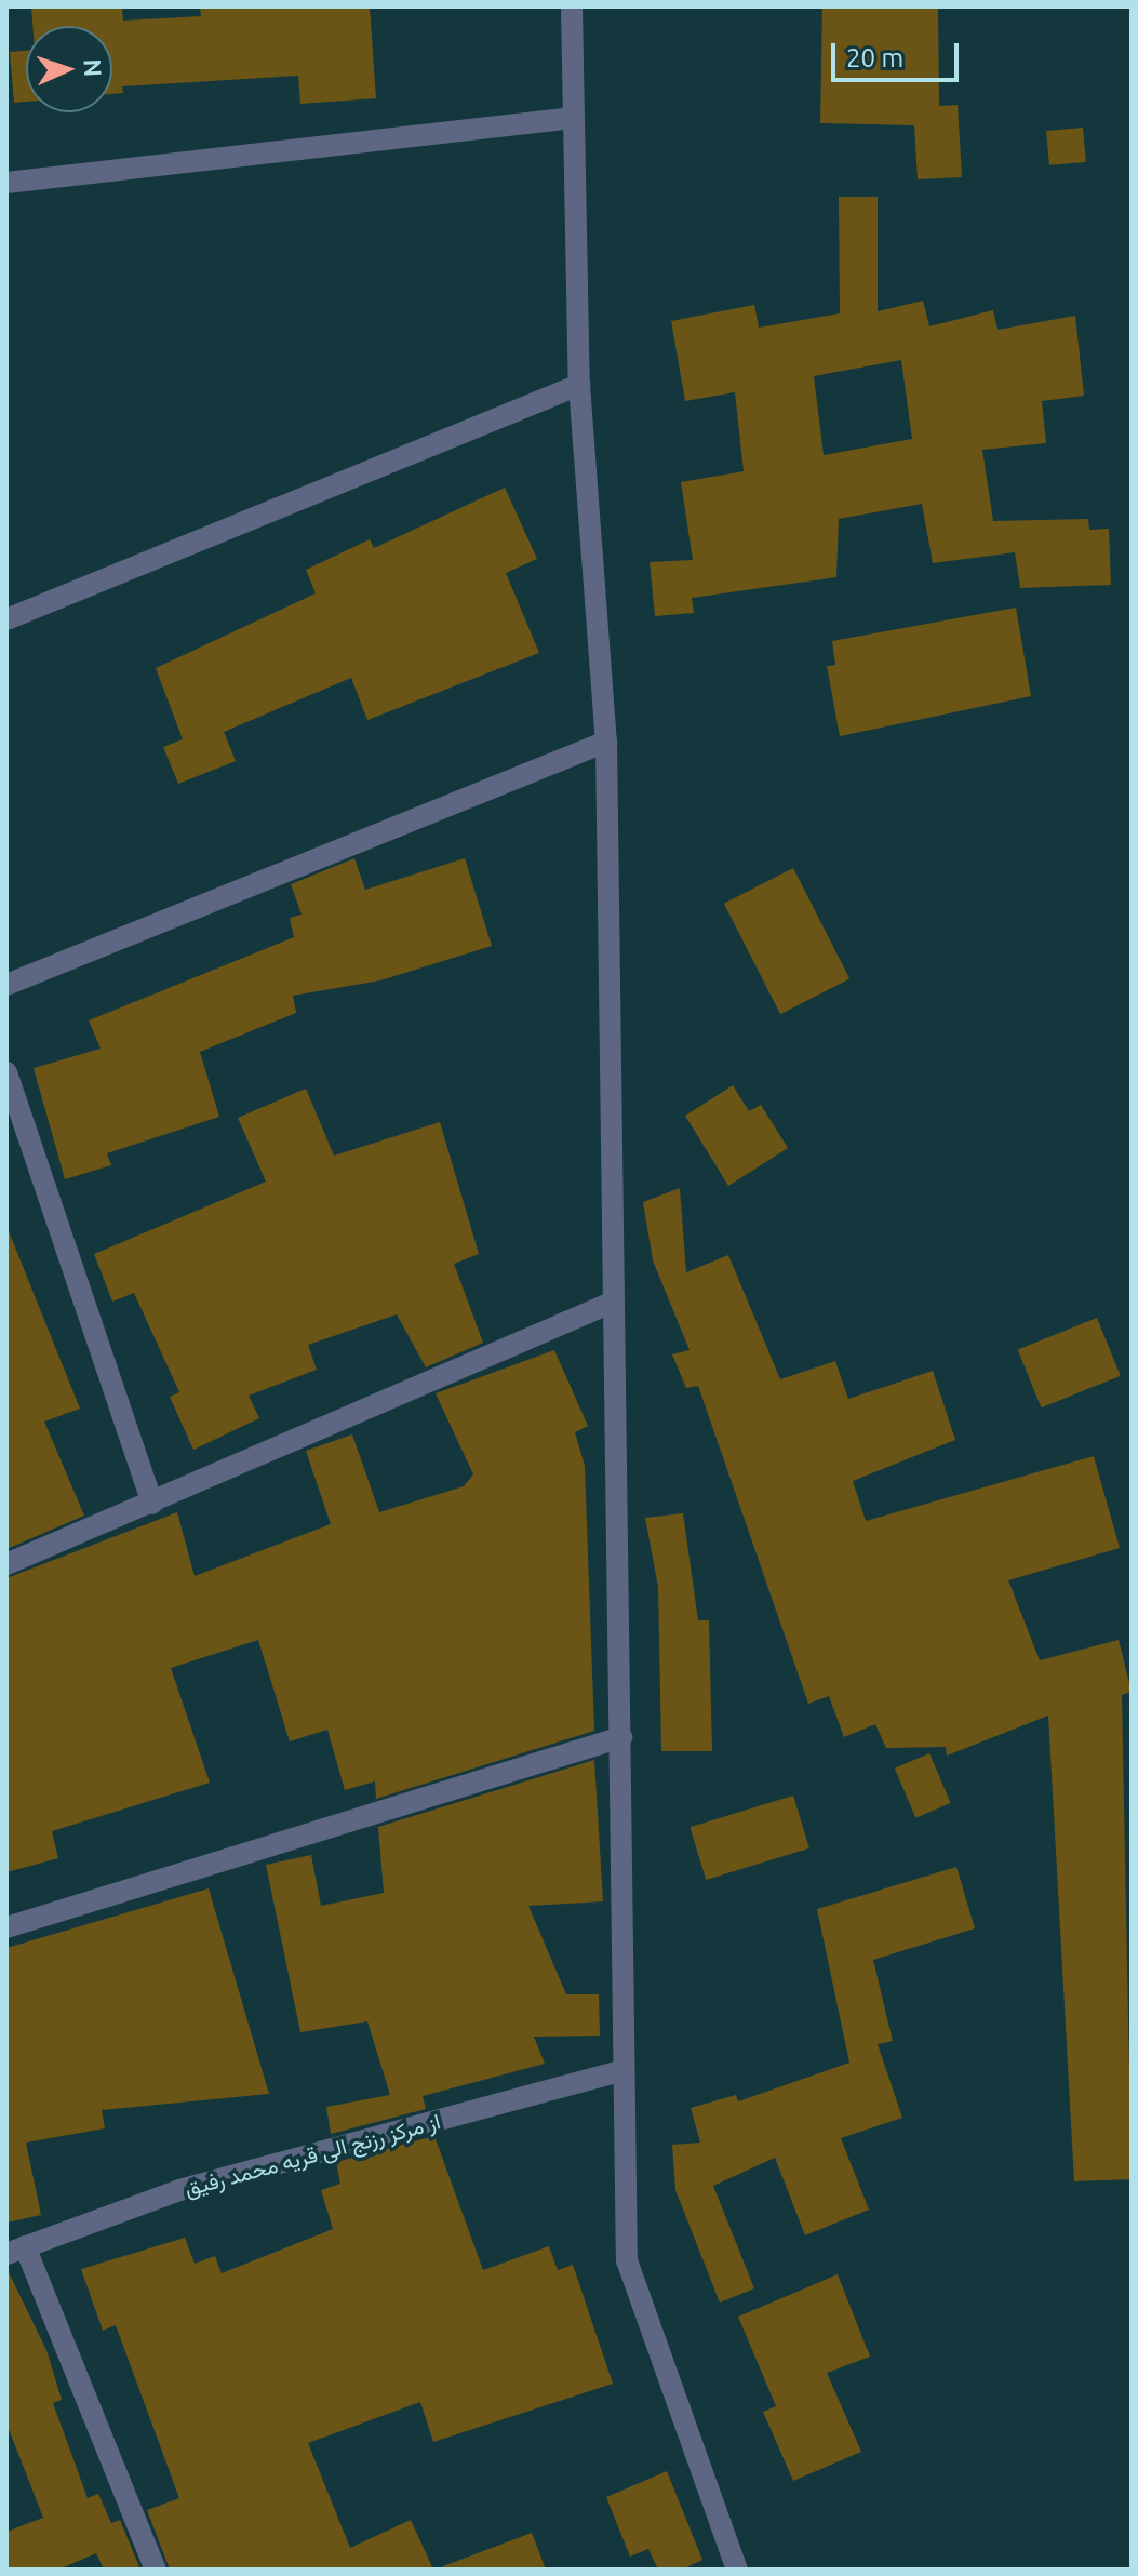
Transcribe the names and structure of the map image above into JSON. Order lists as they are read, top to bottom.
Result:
{
  "streets": {
    "street": ["از مرکز رزنج الی قریه محمد رفیق"]
  },
  "scale_bar": "20 m",
  "north": "right"
}
